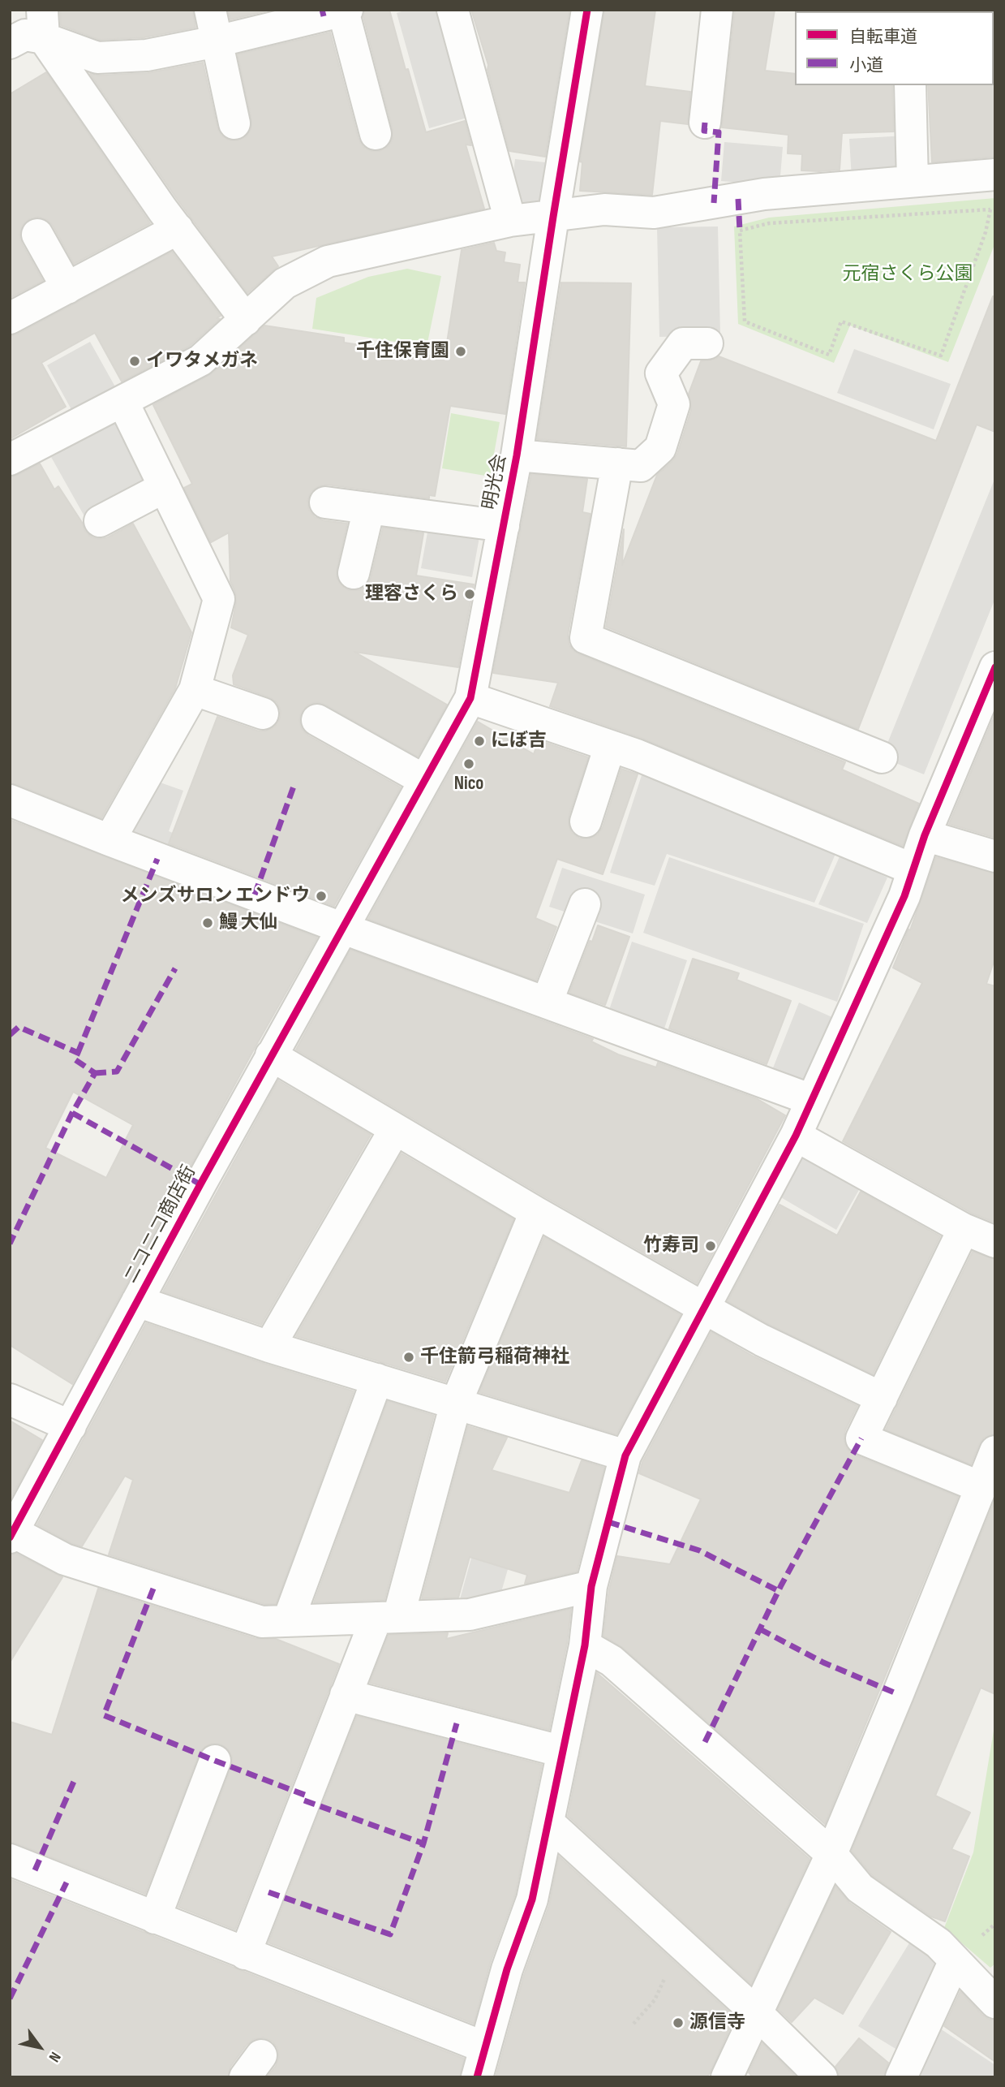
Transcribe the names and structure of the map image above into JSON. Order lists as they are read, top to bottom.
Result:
{
  "streets": {
    "street": ["明光会", "ニコニコ商店街"]
  },
  "crossings": [
    ["明光会", "ニコニコ商店街"]
  ],
  "parks": ["元宿さくら公園"],
  "places": [
    "千住保育園",
    "イワタメガネ",
    "理容さくら",
    "にぼ吉",
    "Nico",
    "メンズサロン エンドウ",
    "鰻 大仙",
    "竹寿司",
    "千住箭弓稲荷神社",
    "源信寺"
  ],
  "legend": ["自転車道", "小道"],
  "north": "bottom right"
}
